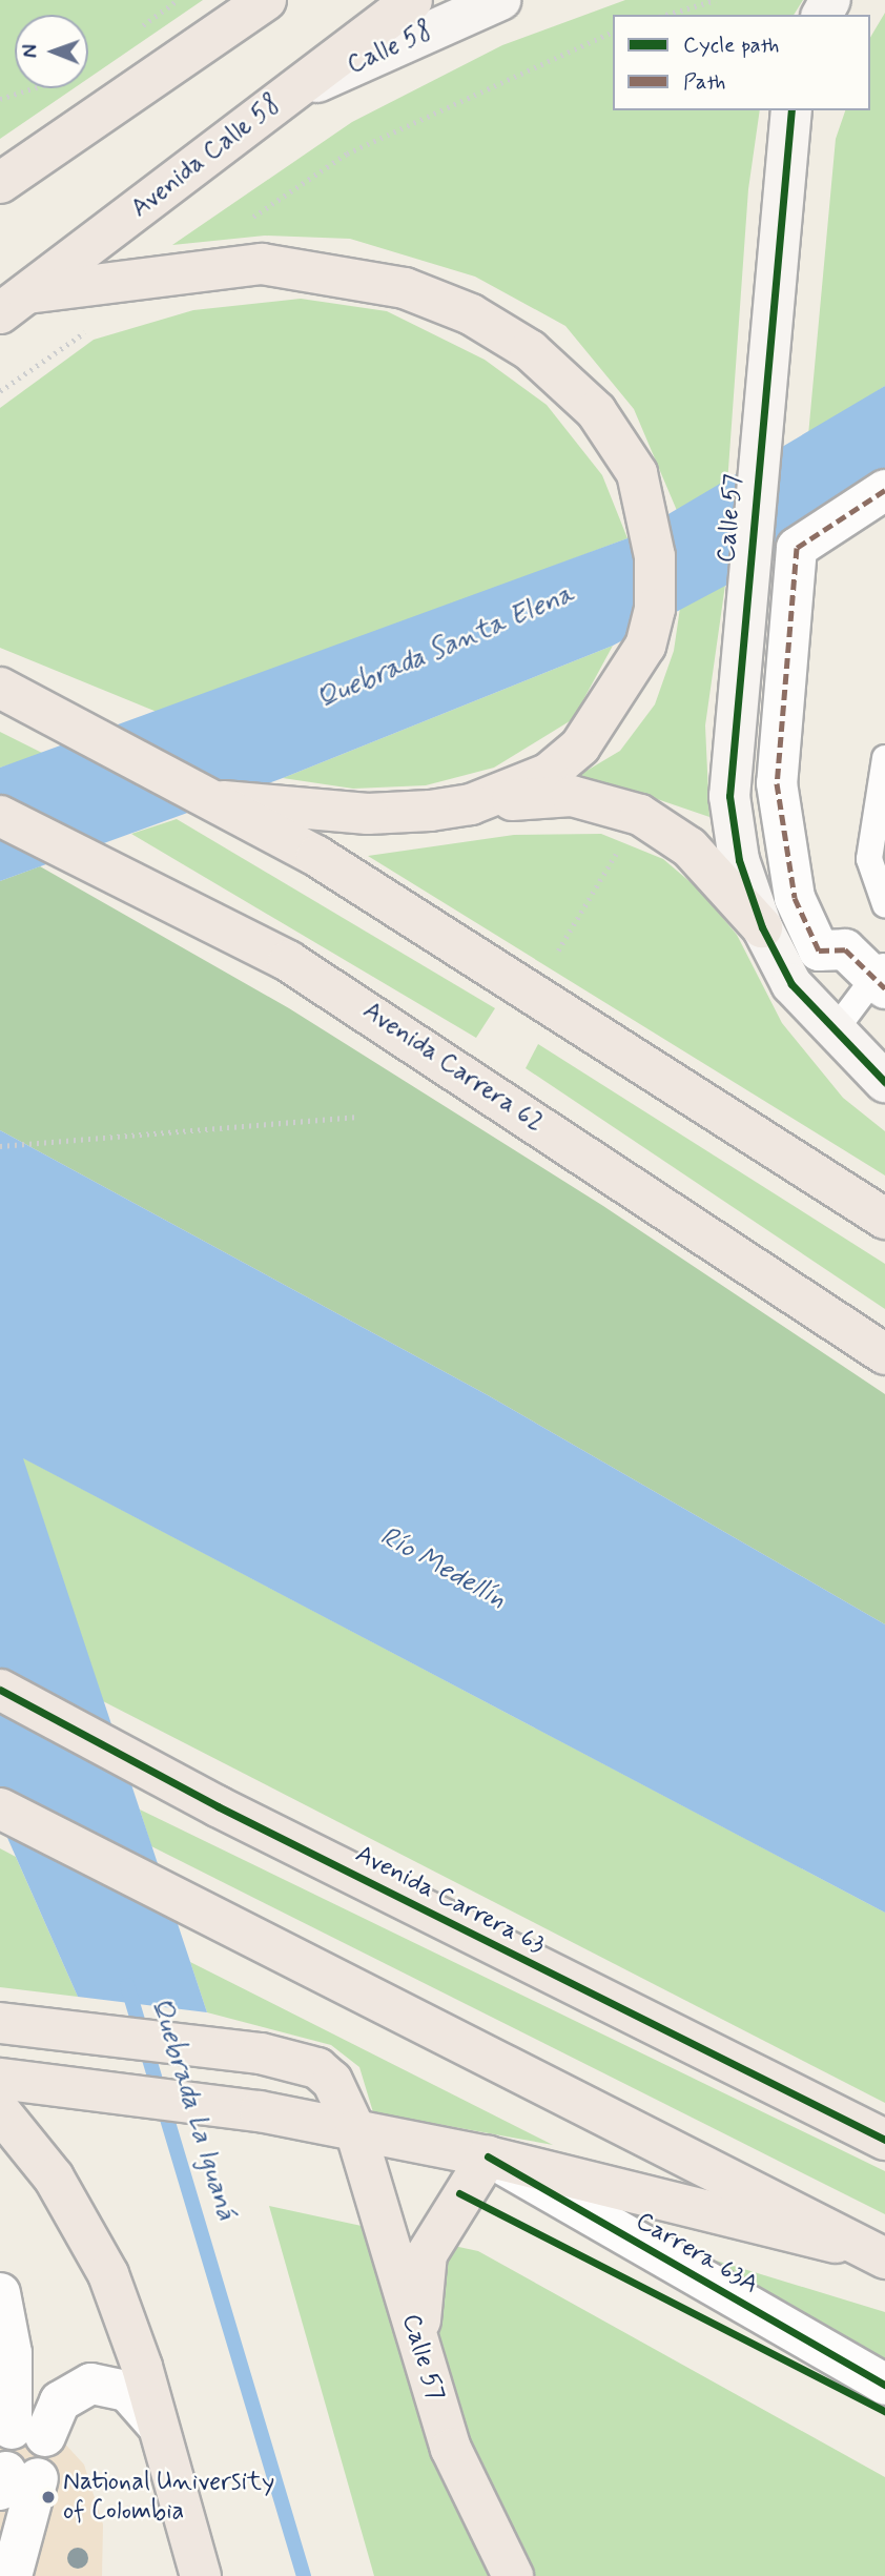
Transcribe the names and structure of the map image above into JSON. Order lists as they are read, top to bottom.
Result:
{
  "streets": {
    "main road": [
      "Avenida Calle 58",
      "Calle 57",
      "Avenida Carrera 62",
      "Avenida Carrera 63"
    ],
    "street": ["Calle 58", "Carrera 63A"]
  },
  "crossings": [
    ["Calle 58", "Avenida Calle 58"]
  ],
  "water": ["Quebrada Santa Elena", "Río Medellín", "Quebrada La Iguaná"],
  "places": ["National University of Colombia"],
  "legend": ["Cycle path", "Path"],
  "north": "left"
}
